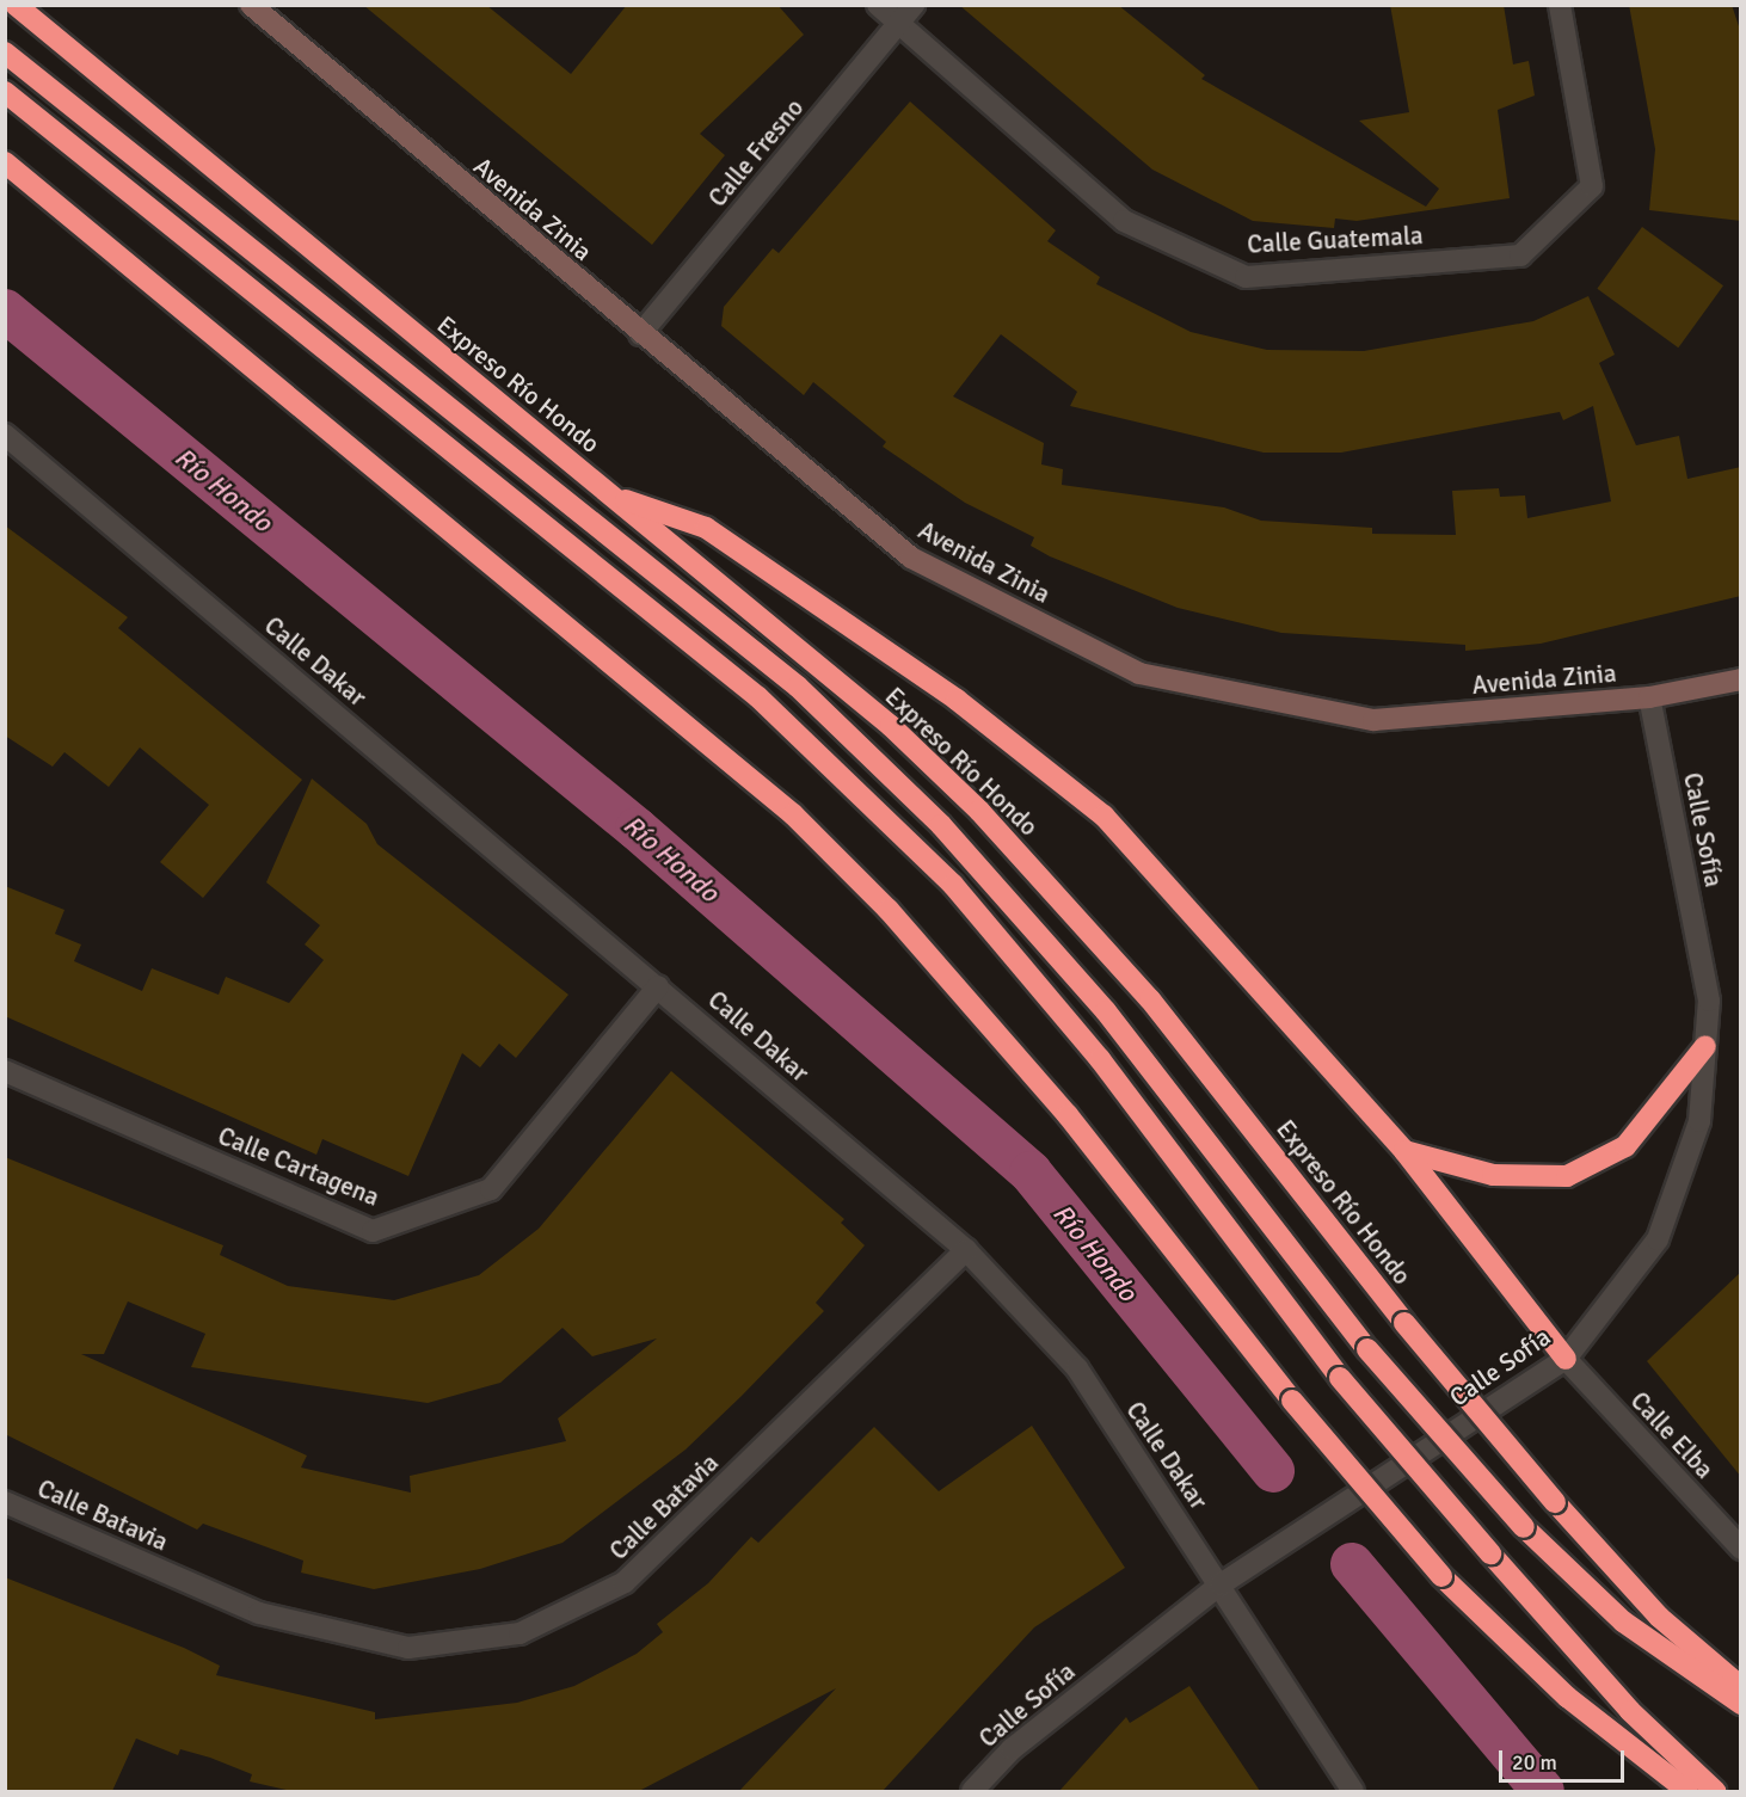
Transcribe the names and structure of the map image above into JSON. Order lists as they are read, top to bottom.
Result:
{
  "streets": {
    "highway": ["Expreso Río Hondo"],
    "street": [
      "Calle Fresno",
      "Avenida Zinia",
      "Calle Guatemala",
      "Calle Dakar",
      "Calle Sofía",
      "Calle Cartagena",
      "Calle Elba",
      "Calle Batavia"
    ]
  },
  "crossings": [
    ["Calle Fresno", "Avenida Zinia"],
    ["Calle Fresno", "Calle Guatemala"],
    ["Avenida Zinia", "Calle Sofía"],
    ["Calle Dakar", "Calle Sofía"],
    ["Calle Dakar", "Calle Cartagena"],
    ["Calle Dakar", "Calle Batavia"],
    ["Calle Sofía", "Calle Elba"]
  ],
  "water": ["Río Hondo"],
  "scale_bar": "20 m"
}
